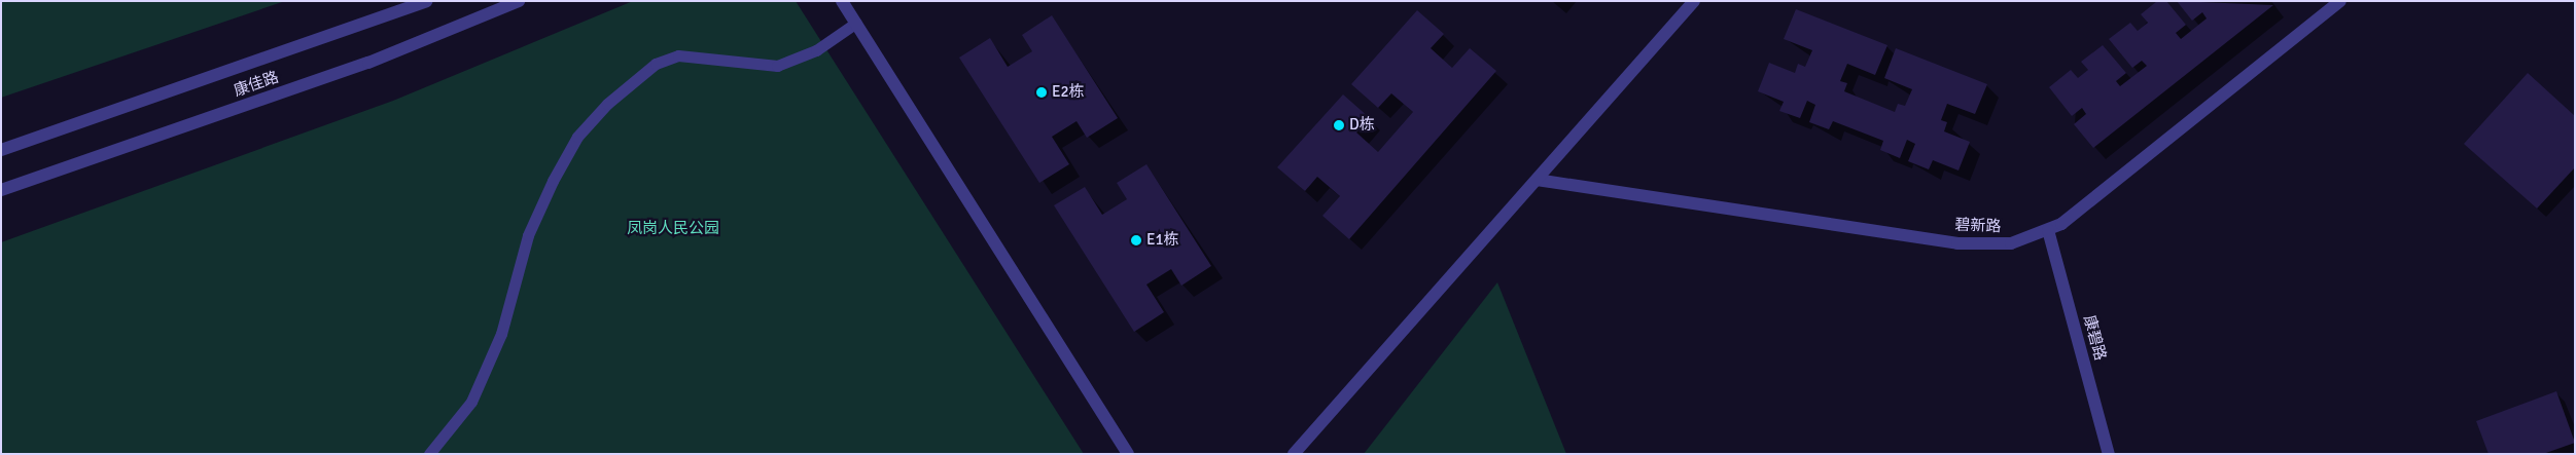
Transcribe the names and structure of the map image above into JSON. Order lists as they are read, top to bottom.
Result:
{
  "streets": {
    "street": ["康佳路", "碧新路", "康碧路"]
  },
  "crossings": [
    ["碧新路", "康碧路"]
  ],
  "parks": ["凤岗人民公园"],
  "places": ["E2栋", "D栋", "E1栋"]
}
